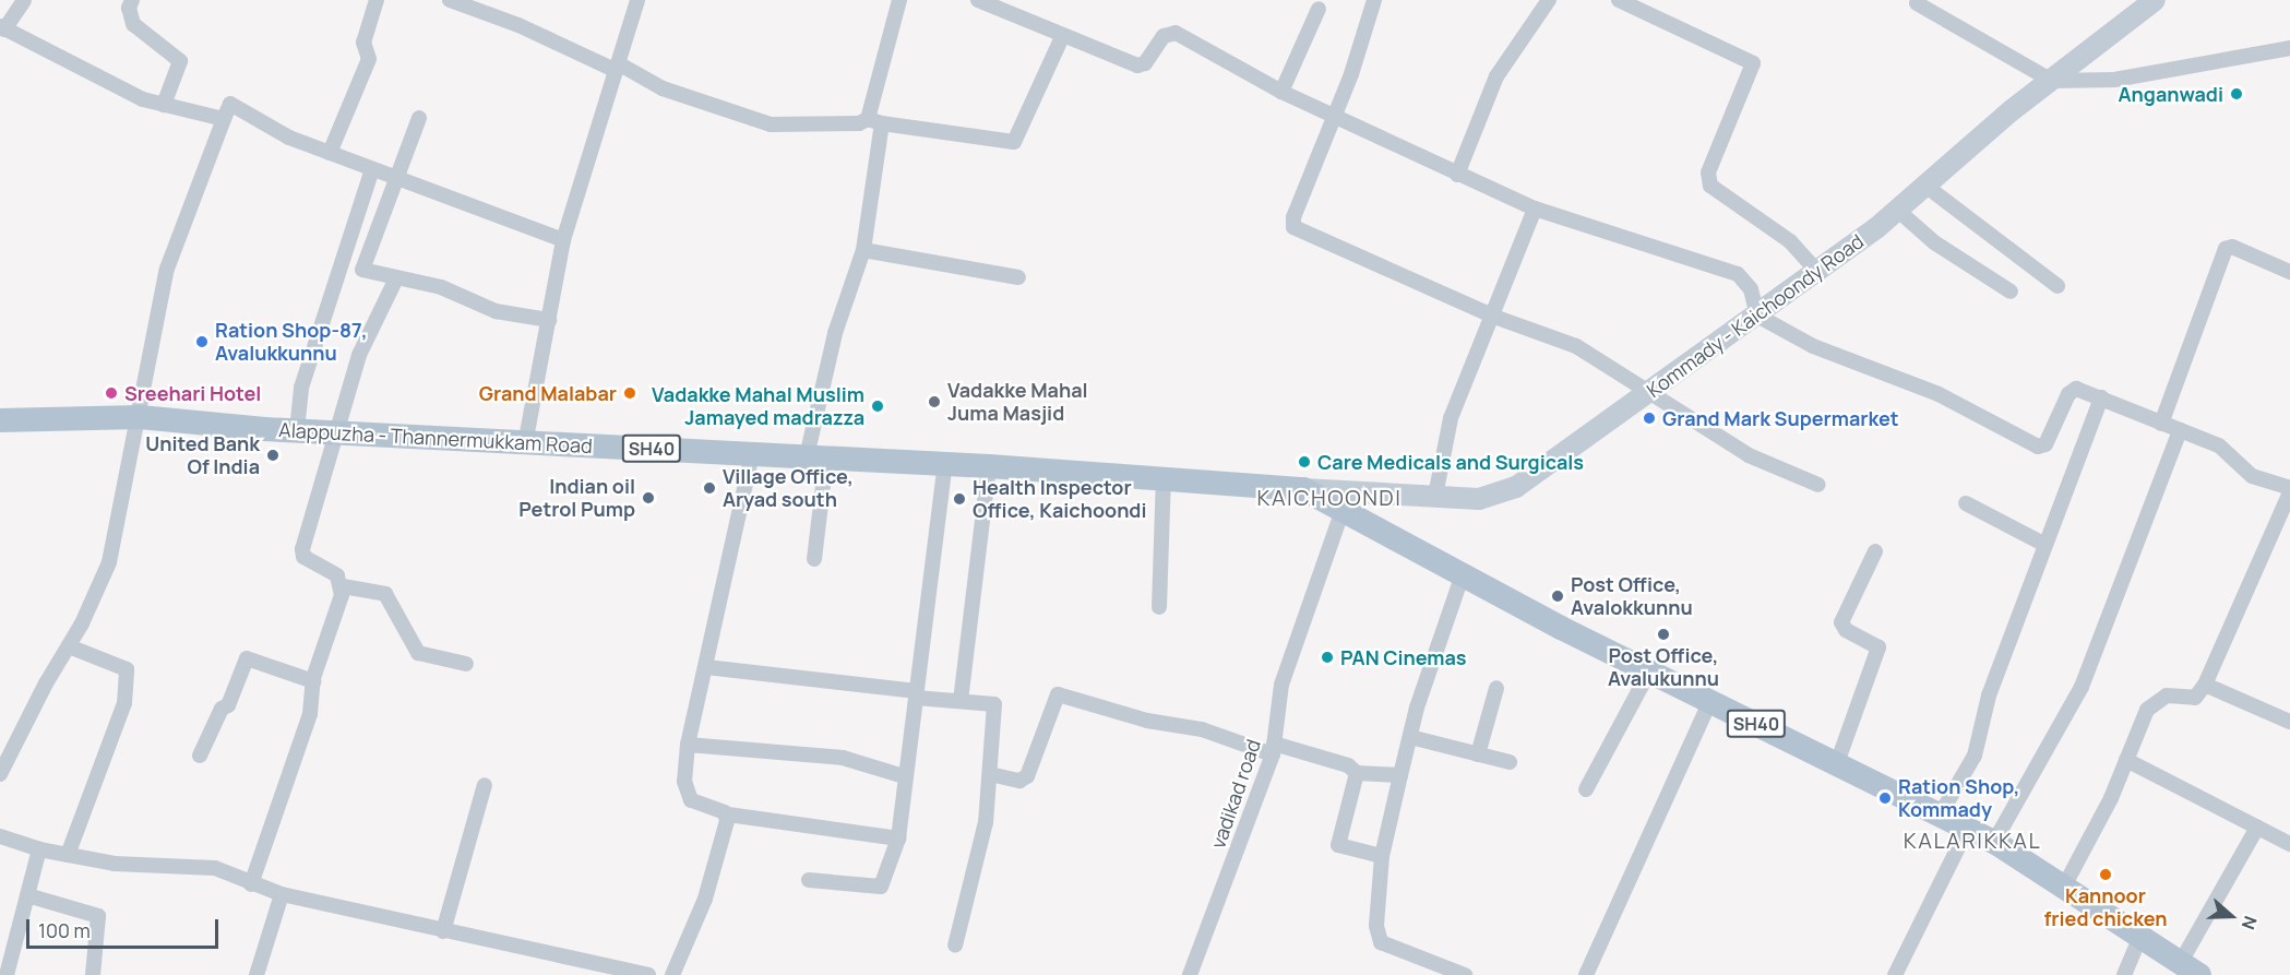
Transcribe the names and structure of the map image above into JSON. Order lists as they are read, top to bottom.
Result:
{
  "streets": {
    "main road": ["Kommady - Kaichoondy Road", "Alappuzha - Thannermukkam Road", "SH40"],
    "street": ["vadikad road"]
  },
  "crossings": [
    ["Kommady - Kaichoondy Road", "Alappuzha - Thannermukkam Road"],
    ["Alappuzha - Thannermukkam Road", "vadikad road"]
  ],
  "districts": ["KAICHOONDI", "KALARIKKAL"],
  "places": [
    "Anganwadi",
    "Ration Shop-87, Avalukkunnu",
    "Sreehari Hotel",
    "Grand Malabar",
    "Vadakke Mahal Juma Masjid",
    "Vadakke Mahal Muslim Jamayed madrazza",
    "Grand Mark Supermarket",
    "United Bank Of India",
    "Care Medicals and Surgicals",
    "Village Office, Aryad south",
    "Indian oil Petrol Pump",
    "Health Inspector Office, Kaichoondi",
    "Post Office, Avalokkunnu",
    "Post Office, Avalukunnu",
    "PAN Cinemas",
    "Ration Shop, Kommady",
    "Kannoor fried chicken"
  ],
  "scale_bar": "100 m",
  "north": "right"
}
